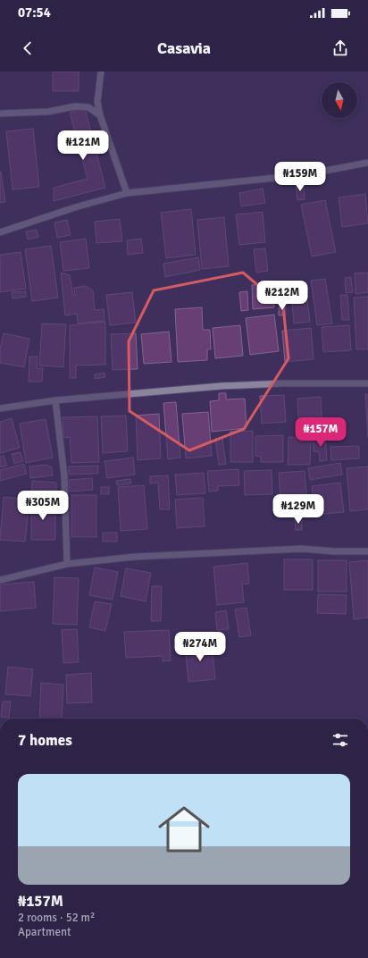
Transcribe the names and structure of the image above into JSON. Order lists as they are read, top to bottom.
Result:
{
  "north": "bottom",
  "page": {
    "status": "07:54",
    "header": "Casavia",
    "price": [
      "₦121M",
      "₦159M",
      "₦212M",
      "₦157M",
      "₦305M",
      "₦129M",
      "₦274M"
    ],
    "heading": "7 homes",
    "list": [
      {
        "name": "₦157M",
        "note": "2 rooms · 52 m² · Apartment"
      }
    ]
  }
}
